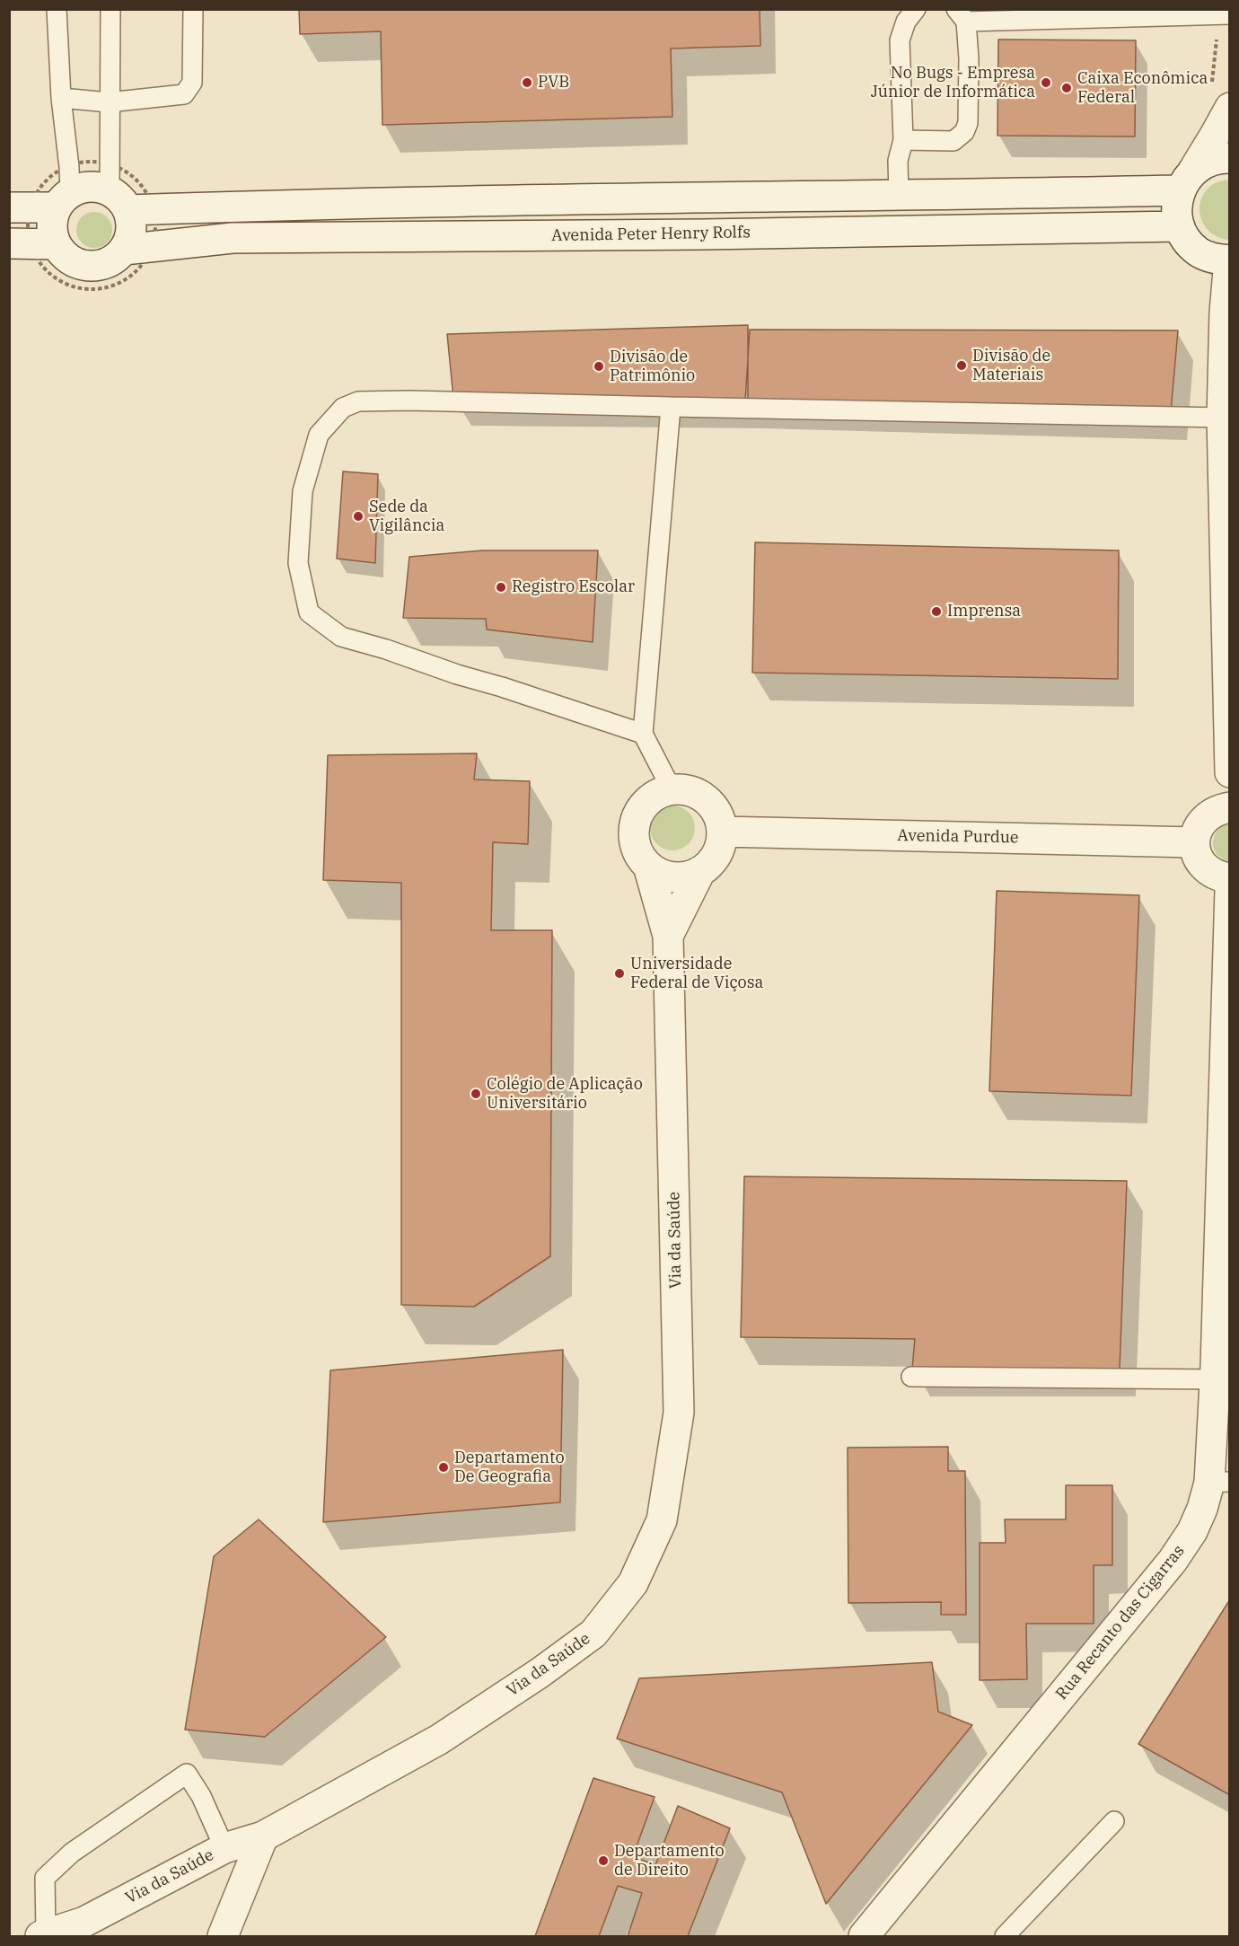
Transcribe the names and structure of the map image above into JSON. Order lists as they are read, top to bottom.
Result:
{
  "streets": {
    "street": [
      "Avenida Peter Henry Rolfs",
      "Avenida Purdue",
      "Via da Saúde",
      "Rua Recanto das Cigarras"
    ]
  },
  "crossings": [
    ["Avenida Purdue", "Via da Saúde"]
  ],
  "places": [
    "PVB",
    "No Bugs - Empresa Júnior de Informática",
    "Caixa Econômica Federal",
    "Divisão de Materiais",
    "Divisão de Patrimônio",
    "Sede da Vigilância",
    "Registro Escolar",
    "Imprensa",
    "Universidade Federal de Viçosa",
    "Colégio de Aplicação Universitário",
    "Departamento De Geografia",
    "Departamento de Direito"
  ]
}
